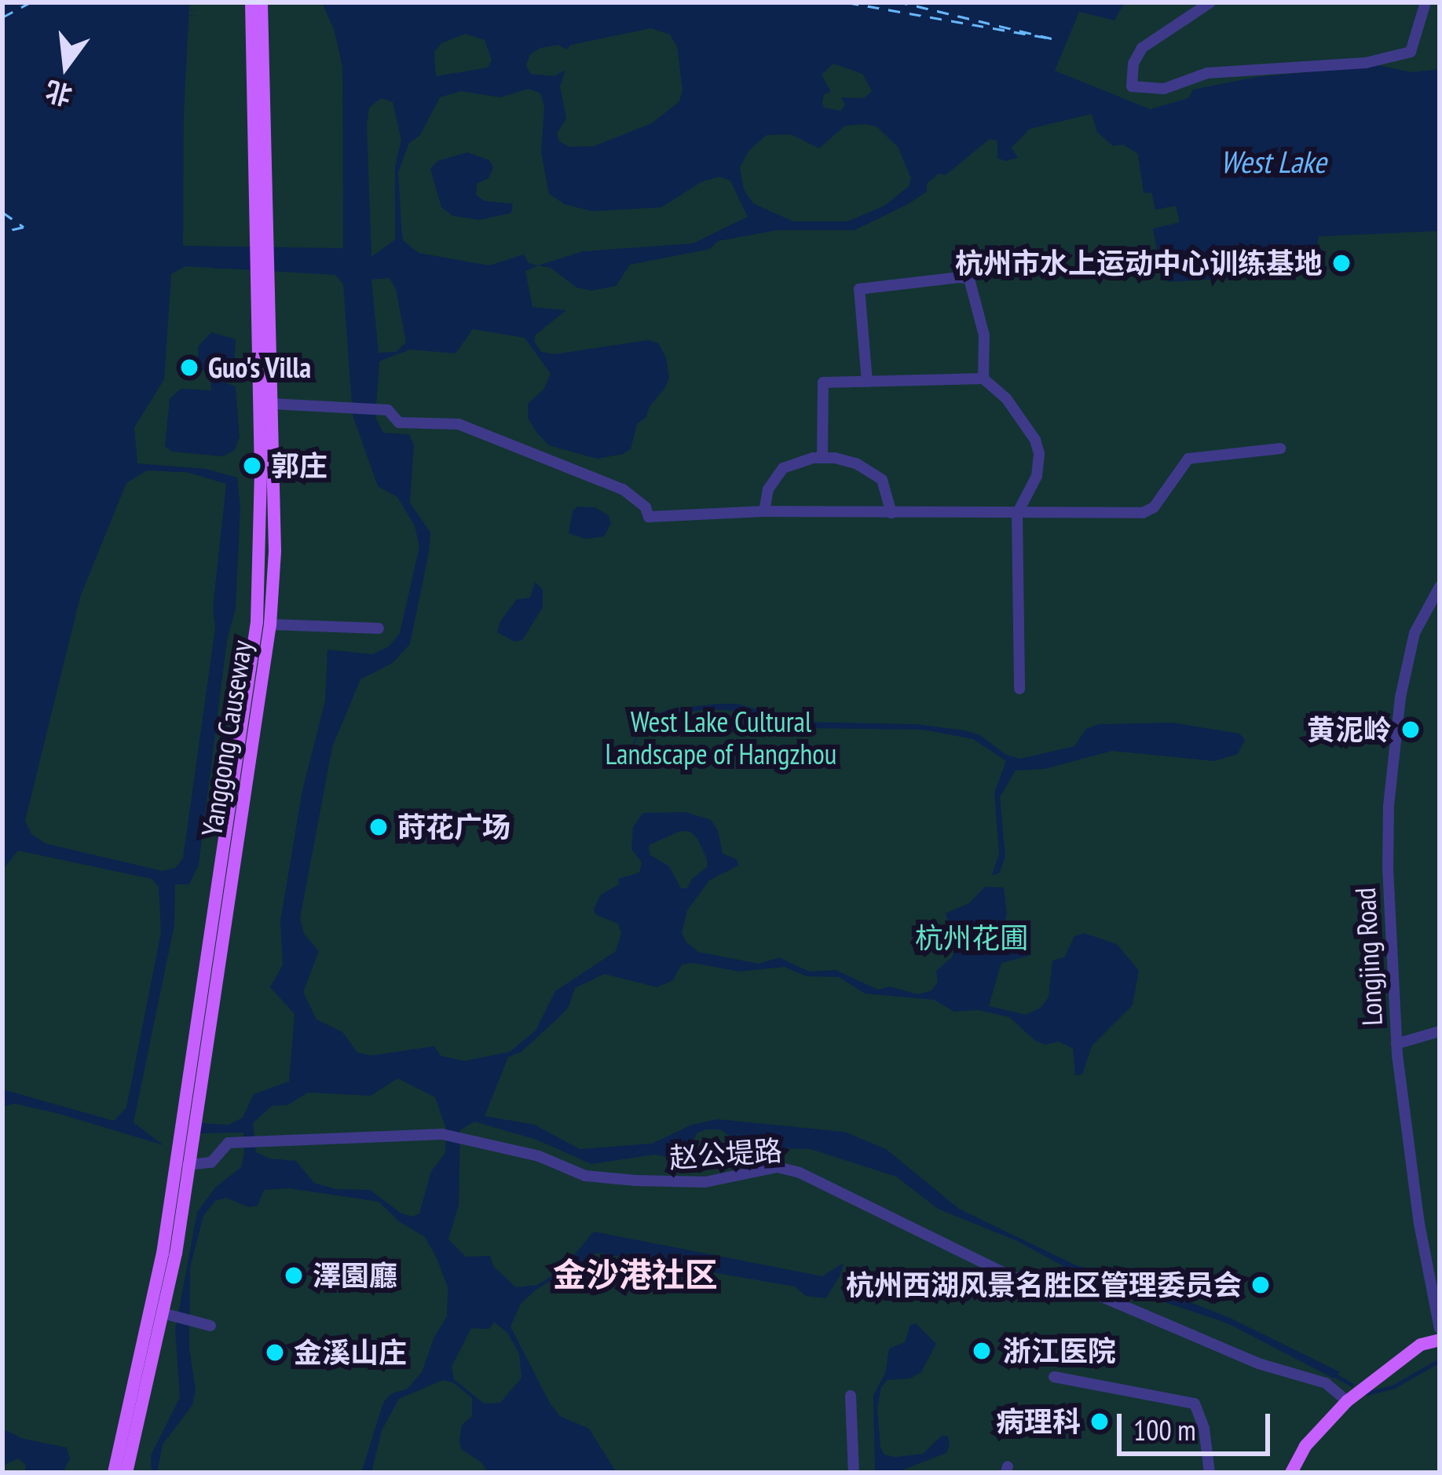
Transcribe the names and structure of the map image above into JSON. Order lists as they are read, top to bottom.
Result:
{
  "streets": {
    "main road": ["Yanggong Causeway"],
    "street": ["Longjing Road", "赵公堤路"]
  },
  "crossings": [
    ["Yanggong Causeway", "赵公堤路"]
  ],
  "districts": ["金沙港社区"],
  "water": ["West Lake"],
  "parks": ["West Lake Cultural Landscape of Hangzhou", "杭州花圃"],
  "places": [
    "杭州市水上运动中心训练基地",
    "Guo's Villa",
    "郭庄",
    "黄泥岭",
    "莳花广场",
    "澤園廳",
    "杭州西湖风景名胜区管理委员会",
    "浙江医院",
    "金溪山庄",
    "病理科"
  ],
  "scale_bar": "100 m",
  "north": "bottom"
}
